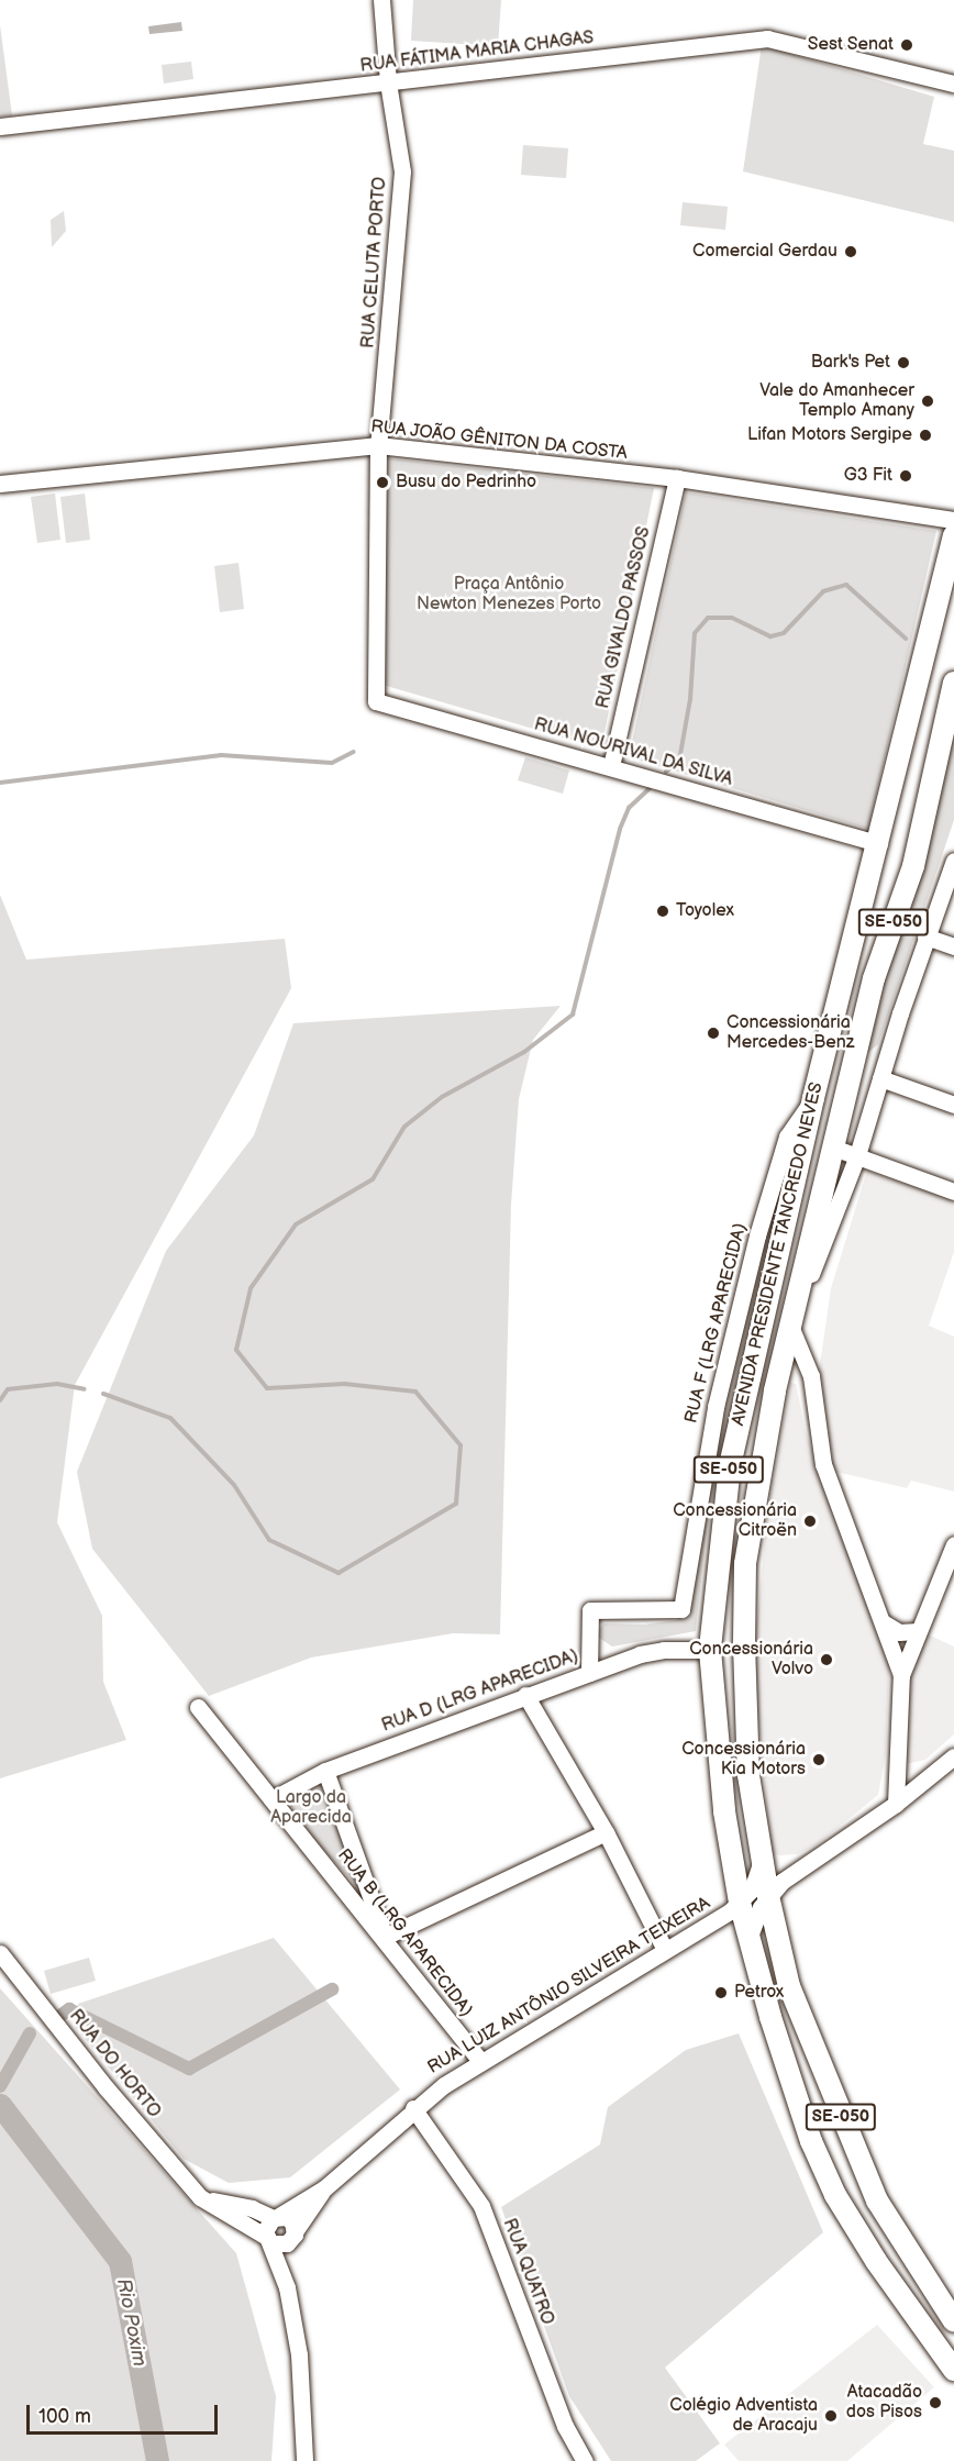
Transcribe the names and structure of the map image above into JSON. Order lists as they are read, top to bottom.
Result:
{
  "streets": {
    "main road": ["SE-050", "AVENIDA PRESIDENTE TANCREDO NEVES"],
    "street": [
      "RUA FÁTIMA MARIA CHAGAS",
      "RUA CELUTA PORTO",
      "RUA JOÃO GÊNITON DA COSTA",
      "RUA GIVALDO PASSOS",
      "RUA NOURIVAL DA SILVA",
      "RUA F (LRG APARECIDA)",
      "RUA D (LRG APARECIDA)",
      "RUA B (LRG APARECIDA)",
      "RUA LUIZ ANTÔNIO SILVEIRA TEIXEIRA",
      "RUA DO HORTO",
      "RUA QUATRO"
    ]
  },
  "crossings": [
    ["RUA FÁTIMA MARIA CHAGAS", "RUA CELUTA PORTO"],
    ["RUA CELUTA PORTO", "RUA JOÃO GÊNITON DA COSTA"],
    ["RUA CELUTA PORTO", "RUA NOURIVAL DA SILVA"],
    ["RUA JOÃO GÊNITON DA COSTA", "RUA GIVALDO PASSOS"],
    ["RUA GIVALDO PASSOS", "RUA NOURIVAL DA SILVA"],
    ["RUA NOURIVAL DA SILVA", "AVENIDA PRESIDENTE TANCREDO NEVES"],
    ["AVENIDA PRESIDENTE TANCREDO NEVES", "RUA F (LRG APARECIDA)"],
    ["AVENIDA PRESIDENTE TANCREDO NEVES", "RUA D (LRG APARECIDA)"],
    ["AVENIDA PRESIDENTE TANCREDO NEVES", "RUA LUIZ ANTÔNIO SILVEIRA TEIXEIRA"],
    ["RUA F (LRG APARECIDA)", "RUA D (LRG APARECIDA)"],
    ["RUA D (LRG APARECIDA)", "RUA B (LRG APARECIDA)"],
    ["RUA B (LRG APARECIDA)", "RUA LUIZ ANTÔNIO SILVEIRA TEIXEIRA"],
    ["RUA LUIZ ANTÔNIO SILVEIRA TEIXEIRA", "RUA QUATRO"]
  ],
  "water": ["Rio Poxim"],
  "parks": ["Praça Antônio Newton Menezes Porto", "Largo da Aparecida"],
  "places": [
    "Sest Senat",
    "Comercial Gerdau",
    "Bark's Pet",
    "Vale do Amanhecer Templo Amany",
    "Lifan Motors Sergipe",
    "G3 Fit",
    "Busu do Pedrinho",
    "Toyolex",
    "Concessionária Mercedes-Benz",
    "Concessionária Citroën",
    "Concessionária Volvo",
    "Concessionária Kia Motors",
    "Petrox",
    "Atacadão dos Pisos",
    "Colégio Adventista de Aracaju"
  ],
  "scale_bar": "100 m"
}
